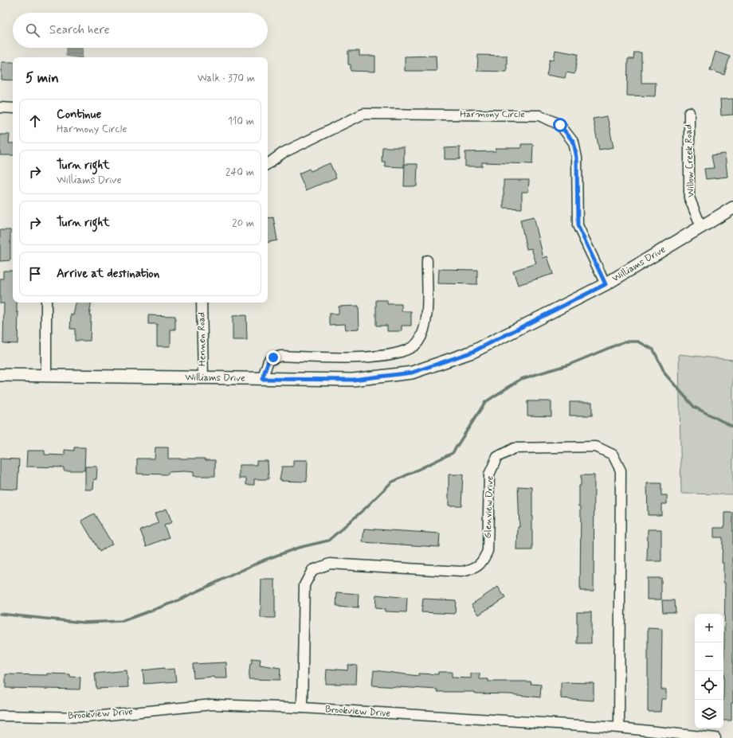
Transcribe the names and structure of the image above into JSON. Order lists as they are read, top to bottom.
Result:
{
  "streets": {
    "main road": ["Williams Drive"],
    "street": [
      "Harmony Circle",
      "Willow Creek Road",
      "Hennen Road",
      "Glenview Drive",
      "Brookview Drive"
    ]
  },
  "crossings": [
    ["Harmony Circle", "Williams Drive"],
    ["Willow Creek Road", "Williams Drive"],
    ["Williams Drive", "Hennen Road"],
    ["Glenview Drive", "Brookview Drive"]
  ],
  "page": {
    "search": "Search here",
    "heading": ["5 min", "Walk · 370 m"],
    "list": [
      ["Continue", "Harmony Circle", "110 m"],
      ["Turn right", "Williams Drive", "240 m"],
      ["Turn right", "20 m"],
      "Arrive at destination"
    ],
    "map_buttons": ["+", "−"]
  }
}
